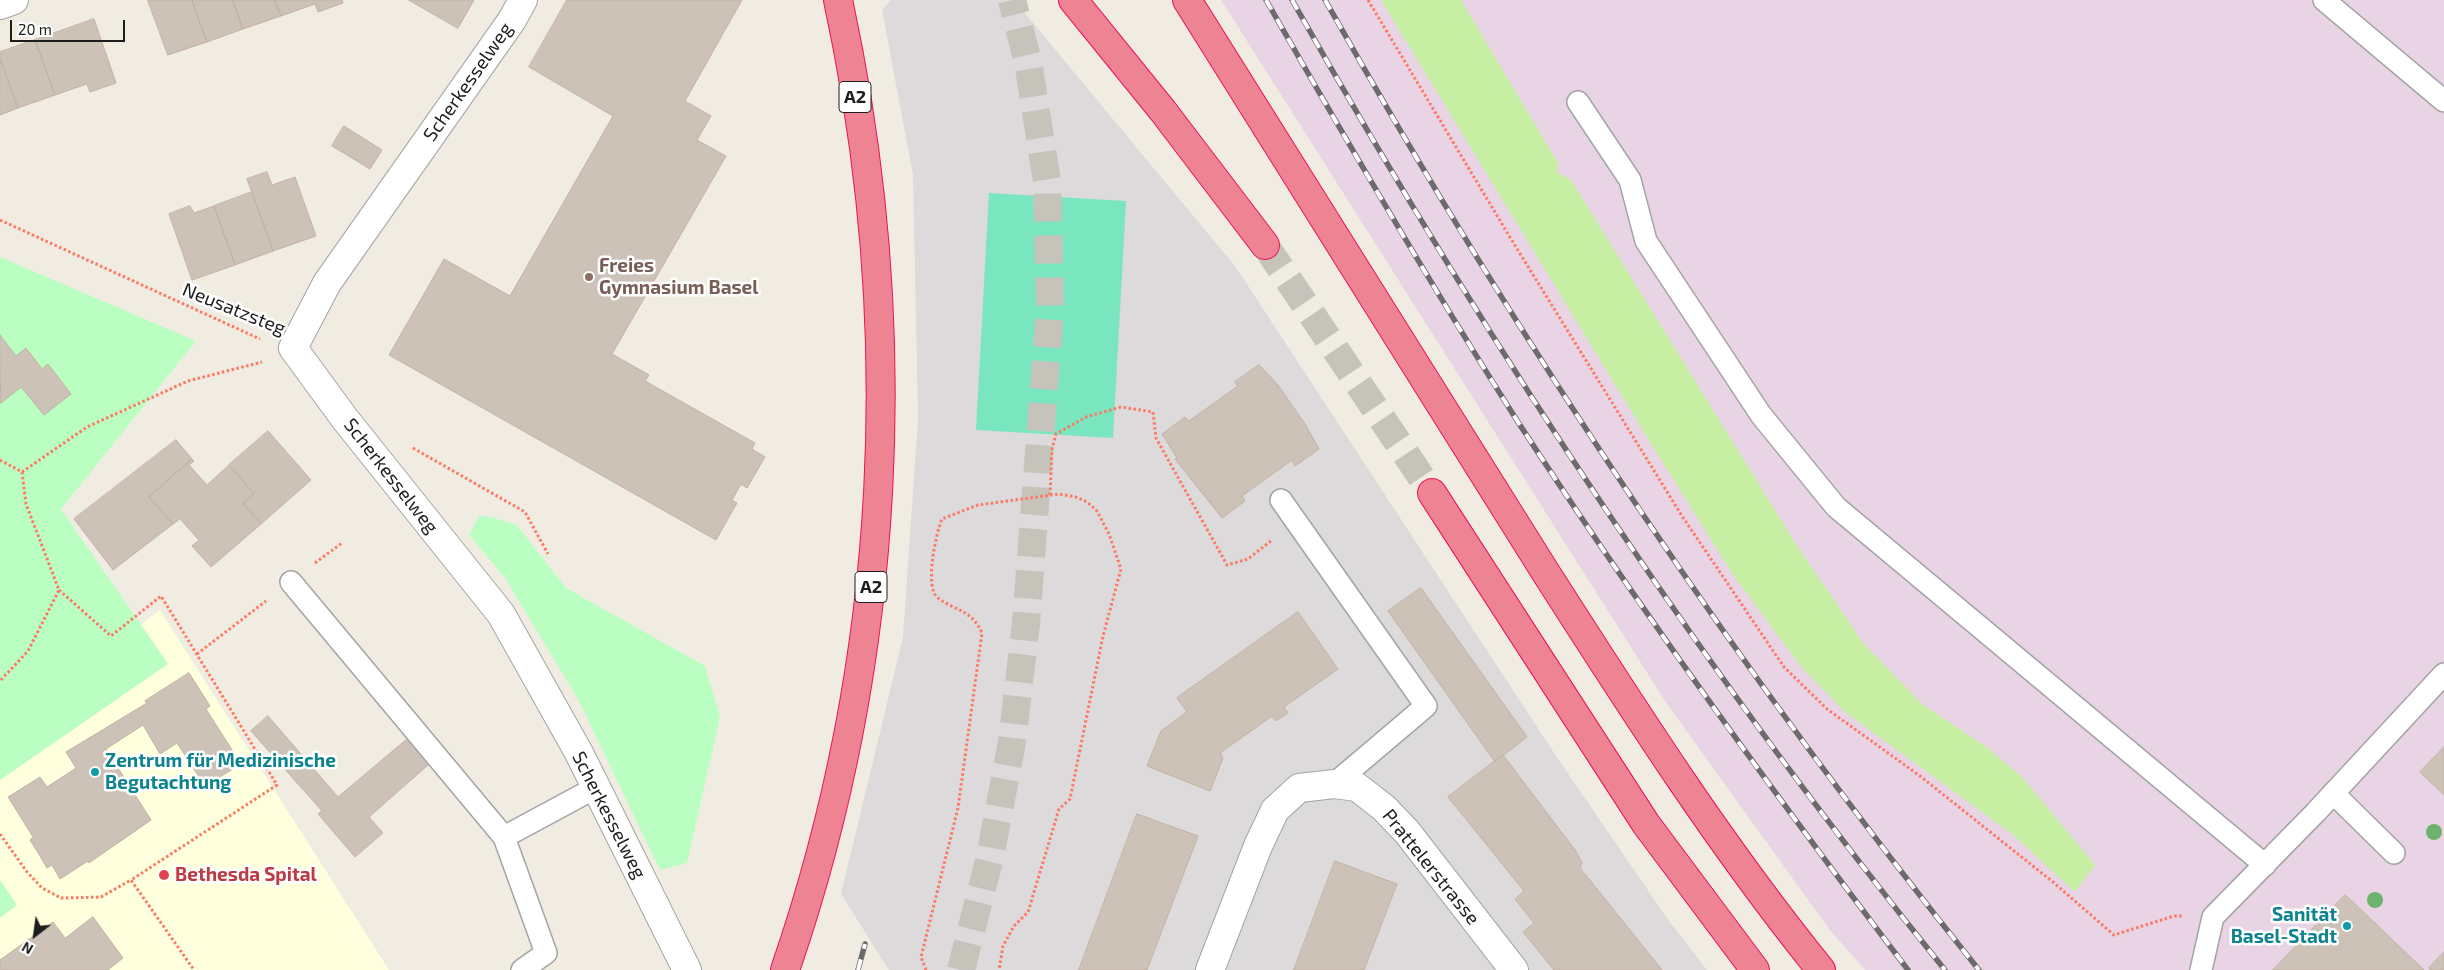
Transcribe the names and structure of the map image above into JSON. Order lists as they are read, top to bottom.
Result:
{
  "streets": {
    "highway": ["A2"],
    "street": ["Scherkesselweg", "Prattelerstrasse"],
    "path": ["Neusatzsteg"]
  },
  "crossings": [
    ["Scherkesselweg", "Neusatzsteg"]
  ],
  "places": [
    "Freies Gymnasium Basel",
    "Zentrum für Medizinische Begutachtung",
    "Bethesda Spital",
    "Sanität Basel-Stadt"
  ],
  "scale_bar": "20 m",
  "north": "bottom left"
}
